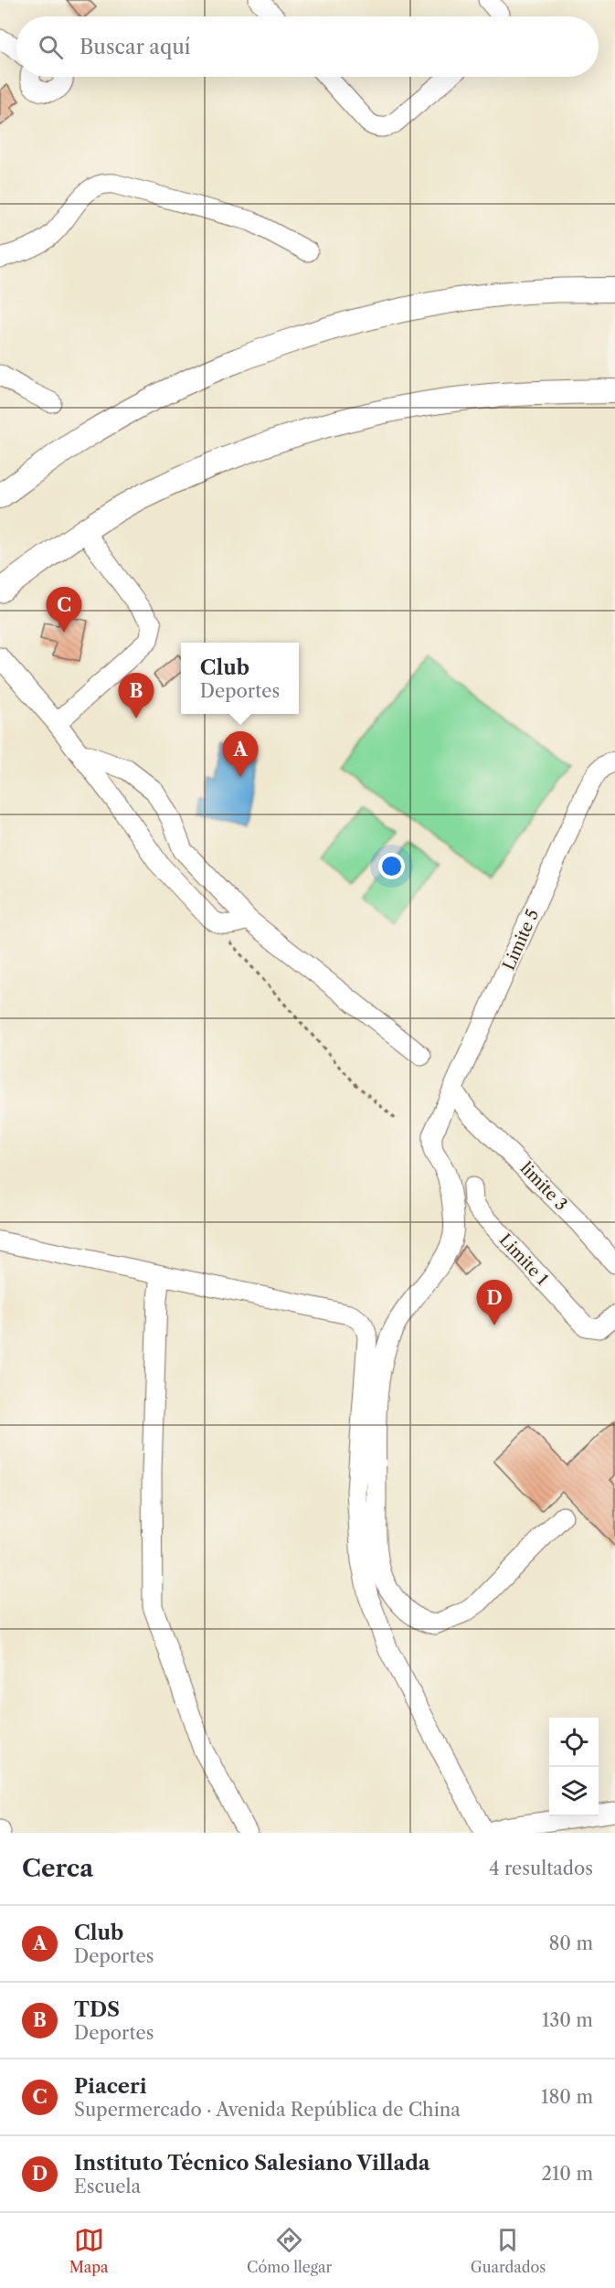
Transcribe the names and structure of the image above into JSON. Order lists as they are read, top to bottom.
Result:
{
  "streets": {
    "street": ["Limite 5", "limite 3", "Limite 1"]
  },
  "crossings": [
    ["Limite 5", "limite 3"]
  ],
  "page": {
    "search": "Buscar aquí",
    "pins": [
      "C",
      "B",
      "A",
      "D"
    ],
    "popup": ["Club", "Deportes"],
    "heading": ["Cerca", "4 resultados"],
    "list": [
      {
        "mark": "A",
        "name": "Club",
        "note": "Deportes",
        "value": "80 m"
      },
      {
        "mark": "B",
        "name": "TDS",
        "note": "Deportes",
        "value": "130 m"
      },
      {
        "mark": "C",
        "name": "Piaceri",
        "note": "Supermercado · Avenida República de China",
        "value": "180 m"
      },
      {
        "mark": "D",
        "name": "Instituto Técnico Salesiano Villada",
        "note": "Escuela",
        "value": "210 m"
      }
    ],
    "nav": ["Mapa", "Cómo llegar", "Guardados"]
  }
}
